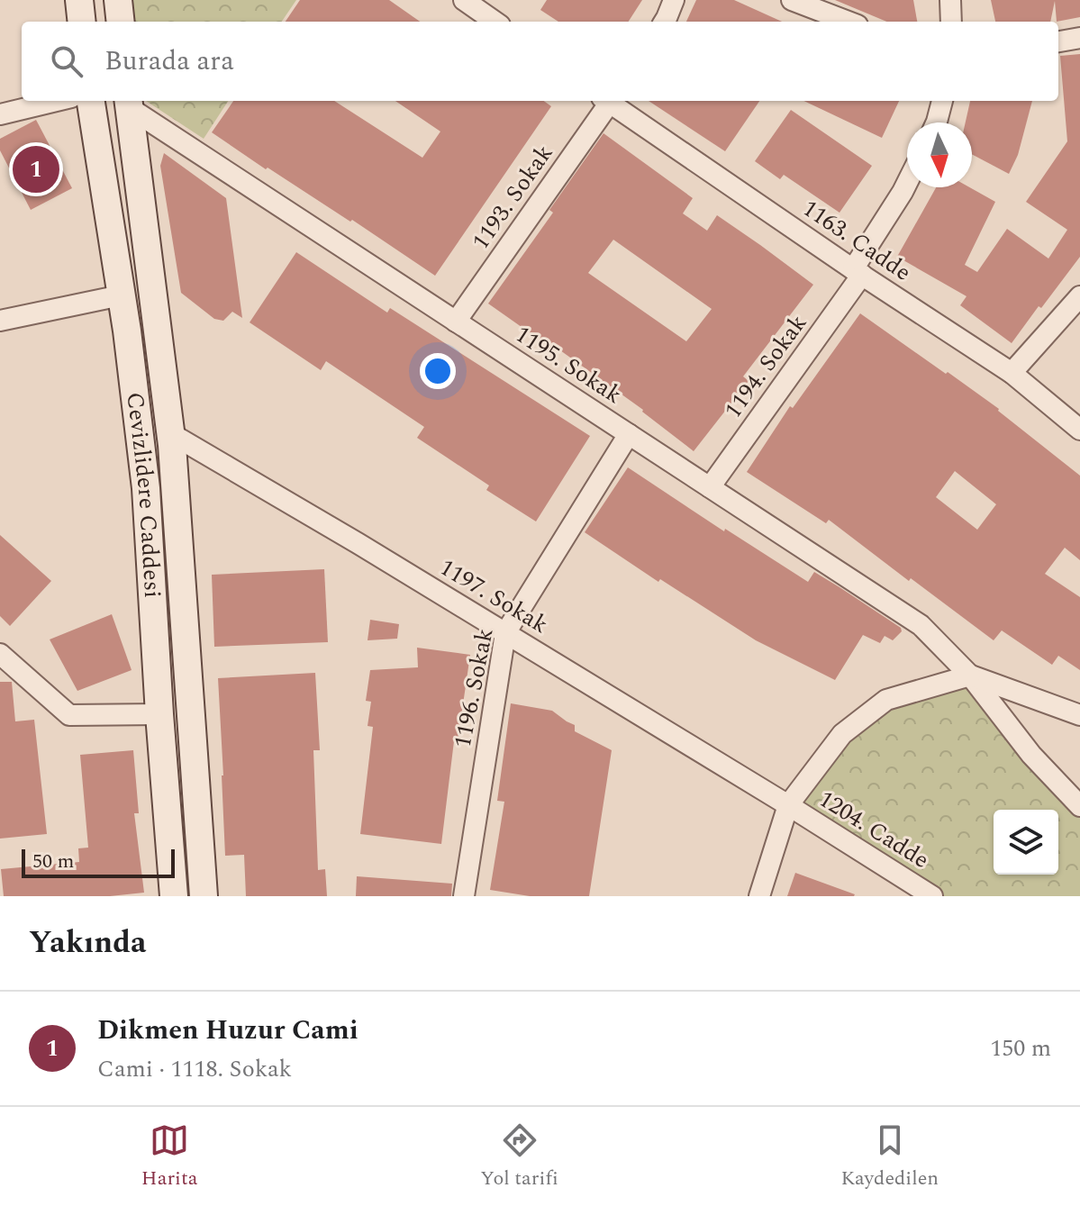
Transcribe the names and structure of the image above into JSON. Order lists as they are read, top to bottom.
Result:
{
  "streets": {
    "main road": ["Cevizlidere Caddesi"],
    "street": [
      "1193. Sokak",
      "1163. Cadde",
      "1195. Sokak",
      "1194. Sokak",
      "1197. Sokak",
      "1196. Sokak",
      "1204. Cadde"
    ]
  },
  "crossings": [
    ["1193. Sokak", "1195. Sokak"],
    ["1163. Cadde", "1194. Sokak"],
    ["1195. Sokak", "1194. Sokak"],
    ["1195. Sokak", "Cevizlidere Caddesi"],
    ["1195. Sokak", "1196. Sokak"],
    ["Cevizlidere Caddesi", "1197. Sokak"],
    ["1197. Sokak", "1196. Sokak"],
    ["1197. Sokak", "1204. Cadde"]
  ],
  "scale_bar": "50 m",
  "north": "bottom",
  "page": {
    "search": "Burada ara",
    "pins": "1",
    "scale": "50 m",
    "heading": "Yakında",
    "list": [
      {
        "mark": "1",
        "name": "Dikmen Huzur Cami",
        "note": "Cami · 1118. Sokak",
        "value": "150 m"
      }
    ],
    "nav": ["Harita", "Yol tarifi", "Kaydedilen"]
  }
}
